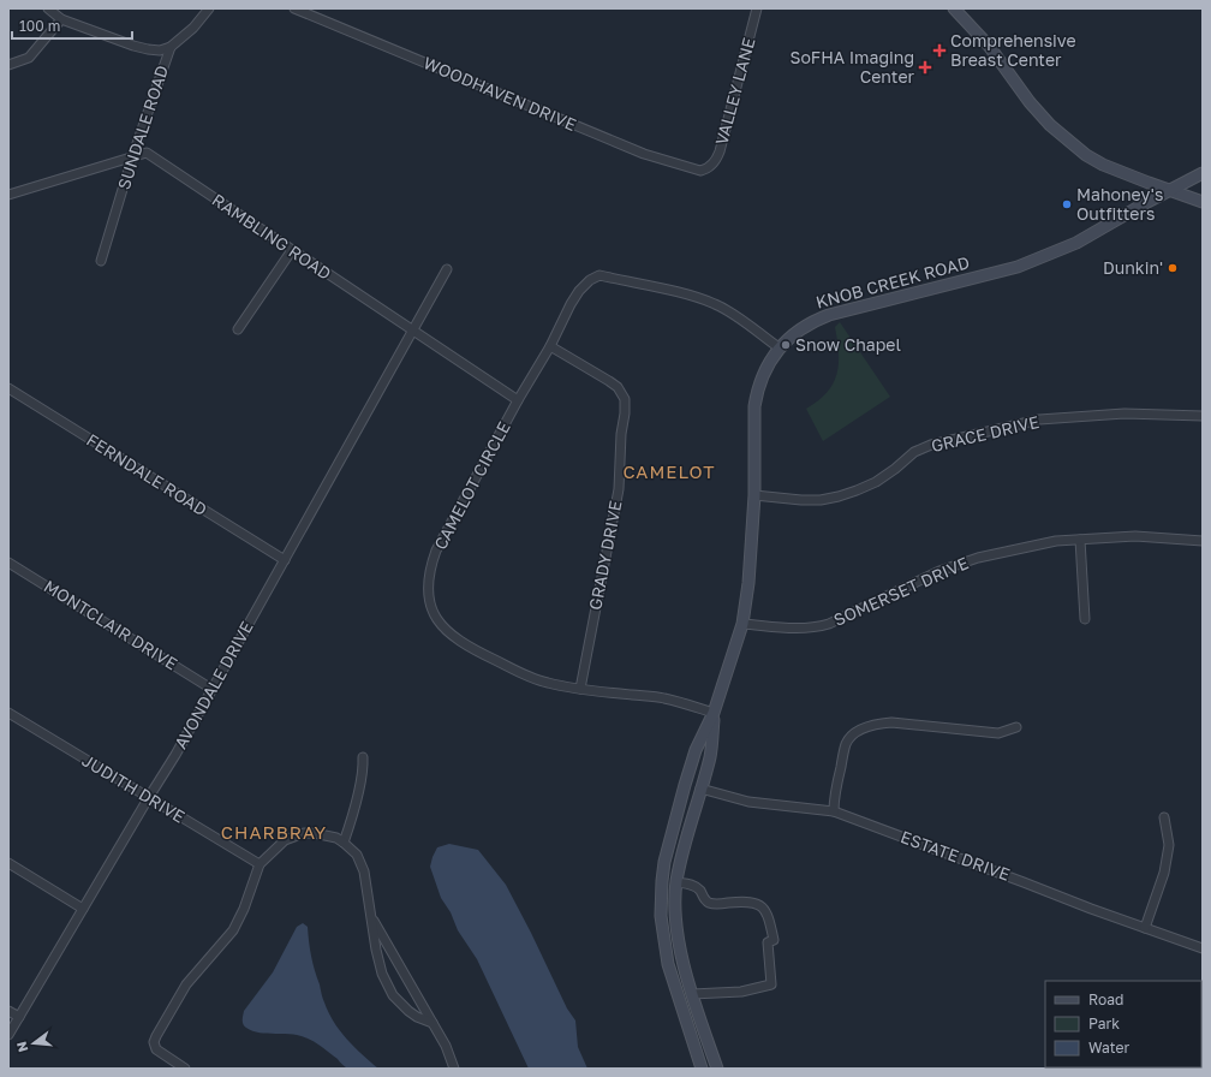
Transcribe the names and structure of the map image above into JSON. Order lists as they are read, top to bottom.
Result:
{
  "streets": {
    "main road": ["KNOB CREEK ROAD"],
    "street": [
      "VALLEY LANE",
      "WOODHAVEN DRIVE",
      "SUNDALE ROAD",
      "RAMBLING ROAD",
      "GRACE DRIVE",
      "FERNDALE ROAD",
      "CAMELOT CIRCLE",
      "GRADY DRIVE",
      "SOMERSET DRIVE",
      "MONTCLAIR DRIVE",
      "AVONDALE DRIVE",
      "JUDITH DRIVE",
      "ESTATE DRIVE"
    ]
  },
  "crossings": [
    ["VALLEY LANE", "WOODHAVEN DRIVE"],
    ["SUNDALE ROAD", "RAMBLING ROAD"],
    ["RAMBLING ROAD", "CAMELOT CIRCLE"],
    ["RAMBLING ROAD", "AVONDALE DRIVE"],
    ["KNOB CREEK ROAD", "GRACE DRIVE"],
    ["KNOB CREEK ROAD", "CAMELOT CIRCLE"],
    ["KNOB CREEK ROAD", "SOMERSET DRIVE"],
    ["KNOB CREEK ROAD", "ESTATE DRIVE"],
    ["FERNDALE ROAD", "AVONDALE DRIVE"],
    ["CAMELOT CIRCLE", "GRADY DRIVE"],
    ["MONTCLAIR DRIVE", "AVONDALE DRIVE"],
    ["AVONDALE DRIVE", "JUDITH DRIVE"]
  ],
  "districts": ["CAMELOT", "CHARBRAY"],
  "places": {
    "health": ["Comprehensive Breast Center", "SoFHA Imaging Center"],
    "other": ["Mahoney's Outfitters", "Dunkin'", "Snow Chapel"]
  },
  "legend": ["Road", "Park", "Water"],
  "scale_bar": "100 m",
  "north": "left"
}
